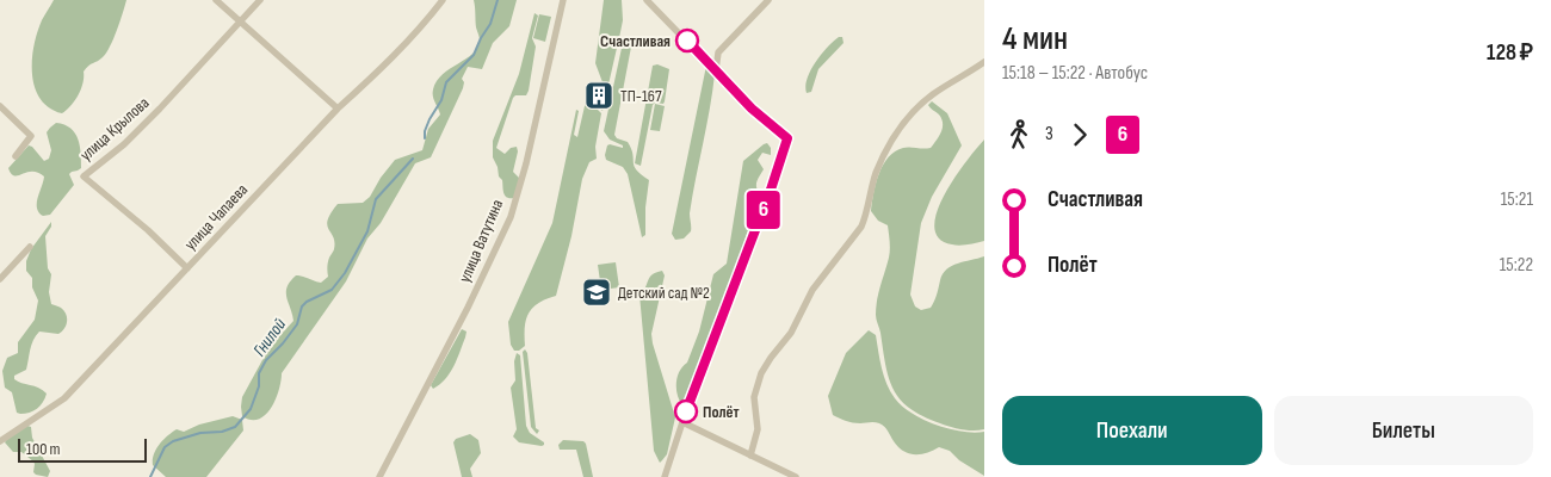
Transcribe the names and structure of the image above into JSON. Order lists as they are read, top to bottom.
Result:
{
  "streets": {
    "street": ["улица Крылова", "улица Чапаева", "улица Ватутина"]
  },
  "crossings": [
    ["улица Крылова", "улица Чапаева"]
  ],
  "water": ["Гнилой"],
  "places": {
    "other": ["Счастливая", "Полёт"],
    "building": ["ТП-167"],
    "school or university": ["Детский сад №2"]
  },
  "lines": ["bus line 6"],
  "scale_bar": "100 m",
  "page": {
    "on_map": "6",
    "heading": ["4 мин", "15:18 – 15:22 · Автобус", "128 ₽"],
    "legs": ["3", "6"],
    "list": [
      {
        "name": "Счастливая",
        "value": "15:21"
      },
      {
        "name": "Полёт",
        "value": "15:22"
      }
    ],
    "buttons": ["Поехали", "Билеты"],
    "scale": "100 m"
  }
}
